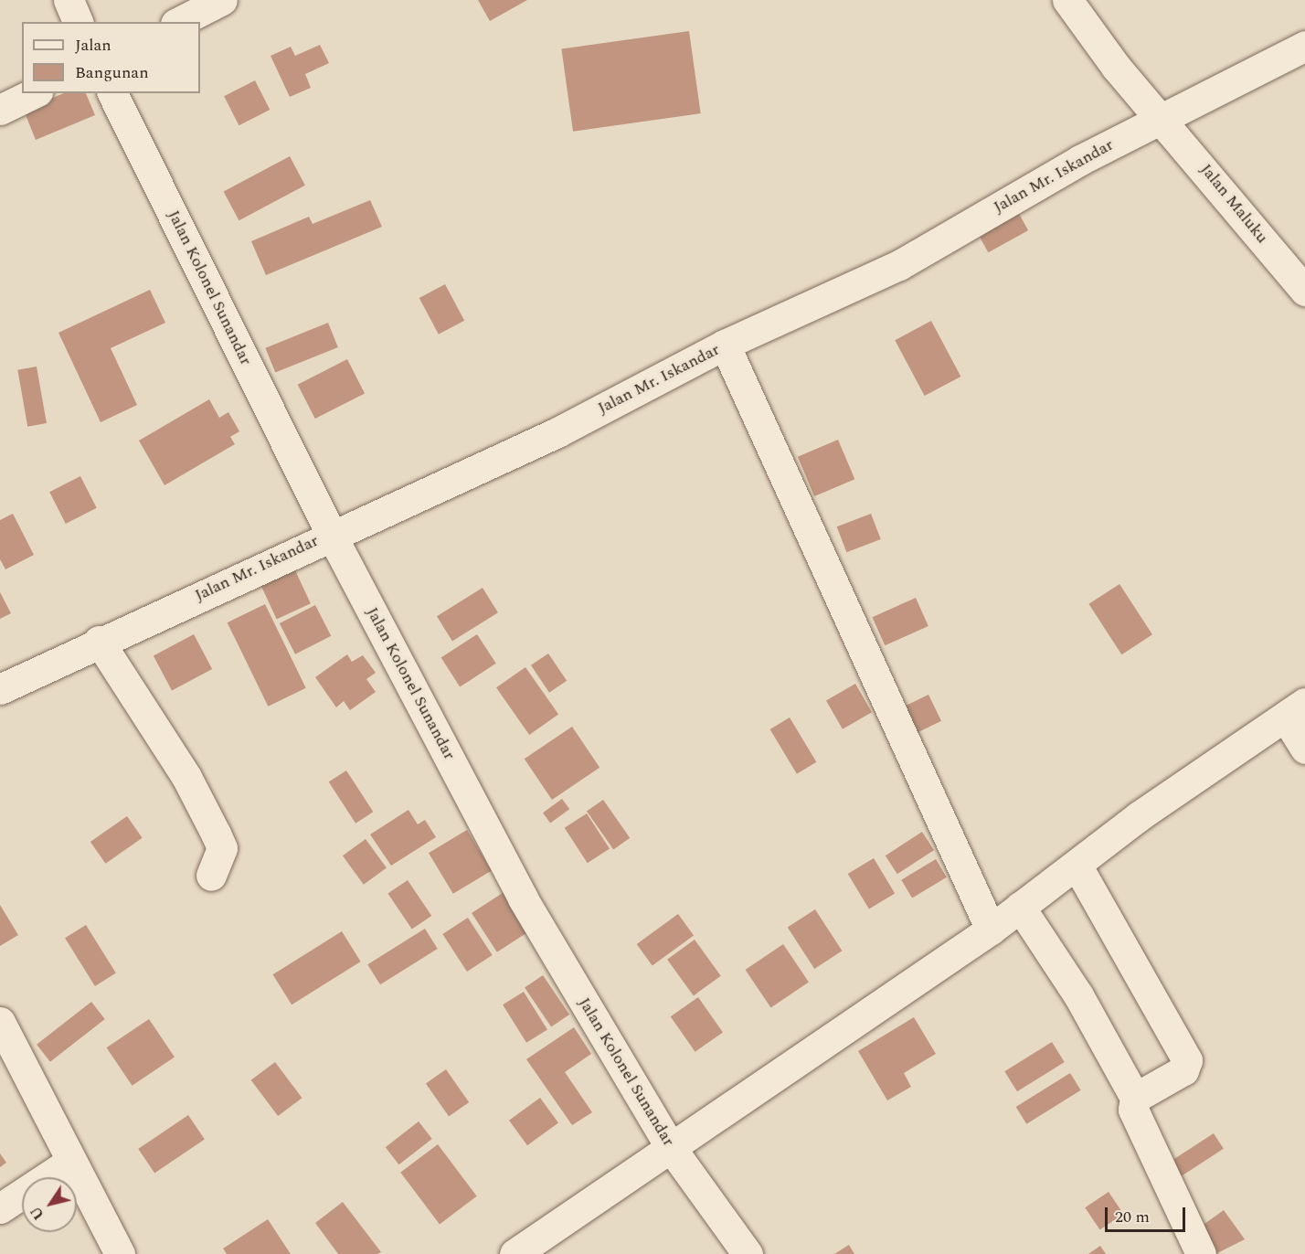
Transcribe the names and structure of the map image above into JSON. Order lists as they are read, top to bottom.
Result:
{
  "streets": {
    "street": ["Jalan Mr. Iskandar", "Jalan Maluku", "Jalan Kolonel Sunandar"]
  },
  "crossings": [
    ["Jalan Mr. Iskandar", "Jalan Maluku"],
    ["Jalan Mr. Iskandar", "Jalan Kolonel Sunandar"]
  ],
  "legend": ["Jalan", "Bangunan"],
  "scale_bar": "20 m",
  "north": "bottom left"
}
